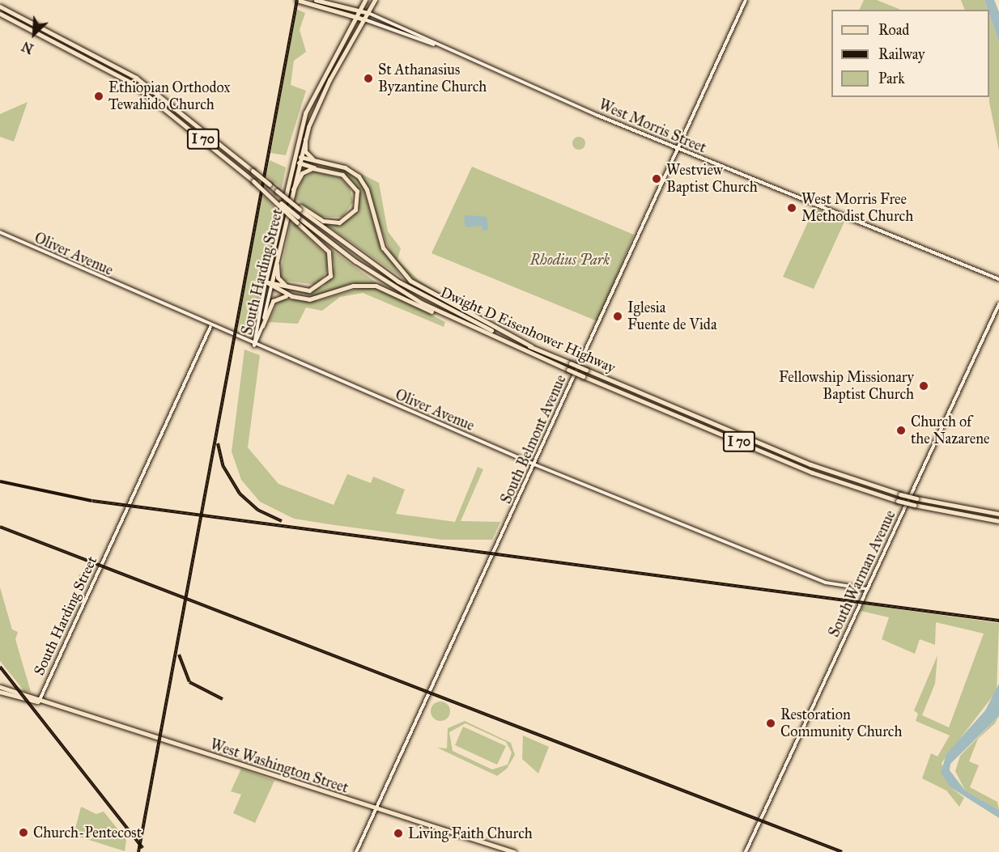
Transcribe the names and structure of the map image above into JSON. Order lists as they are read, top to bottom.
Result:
{
  "streets": {
    "highway": ["I 70", "Dwight D Eisenhower Highway"],
    "main road": [
      "West Morris Street",
      "Oliver Avenue",
      "South Harding Street",
      "South Belmont Avenue",
      "South Warman Avenue",
      "West Washington Street"
    ]
  },
  "crossings": [
    ["West Morris Street", "South Harding Street"],
    ["West Morris Street", "South Belmont Avenue"],
    ["I 70", "Dwight D Eisenhower Highway"],
    ["Oliver Avenue", "South Harding Street"],
    ["Oliver Avenue", "South Belmont Avenue"],
    ["Oliver Avenue", "South Warman Avenue"],
    ["South Harding Street", "West Washington Street"],
    ["South Belmont Avenue", "West Washington Street"]
  ],
  "parks": ["Rhodius Park"],
  "places": [
    "St Athanasius Byzantine Church",
    "Ethiopian Orthodox Tewahido Church",
    "Westview Baptist Church",
    "West Morris Free Methodist Church",
    "Iglesia Fuente de Vida",
    "Fellowship Missionary Baptist Church",
    "Church of the Nazarene",
    "Restoration Community Church",
    "Church-Pentecost",
    "Living Faith Church"
  ],
  "legend": ["Road", "Railway", "Park"],
  "north": "bottom left"
}
